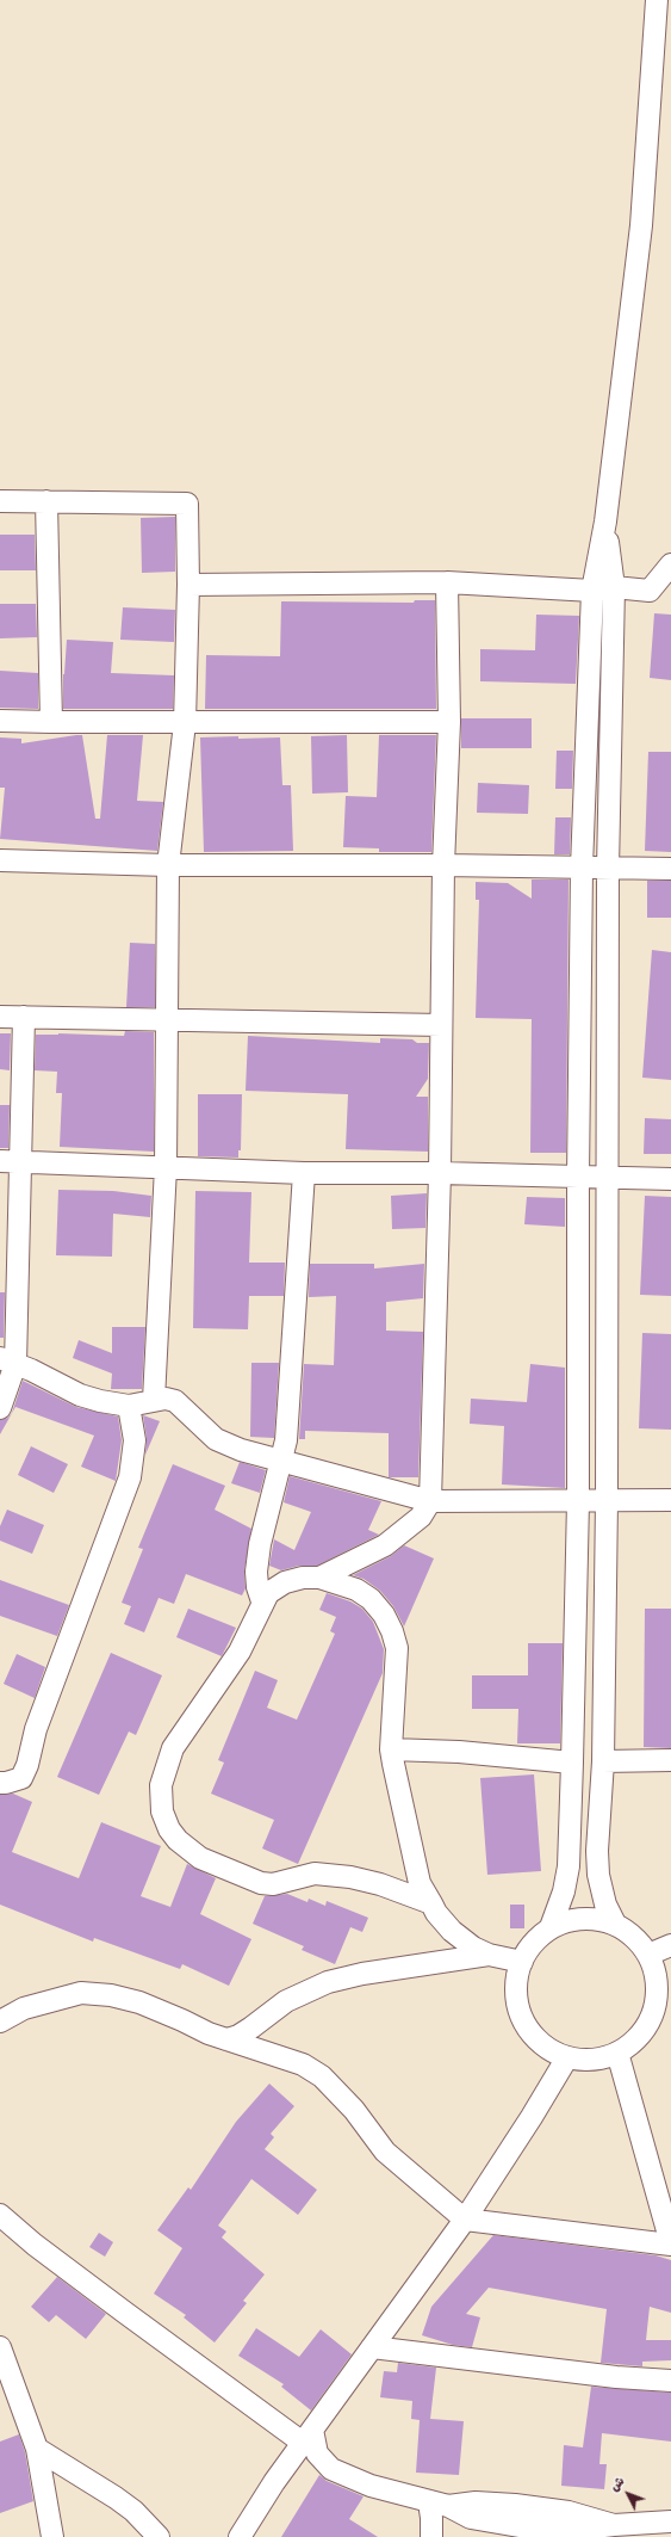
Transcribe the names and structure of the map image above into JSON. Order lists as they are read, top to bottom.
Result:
{
  "north": "top left"
}
